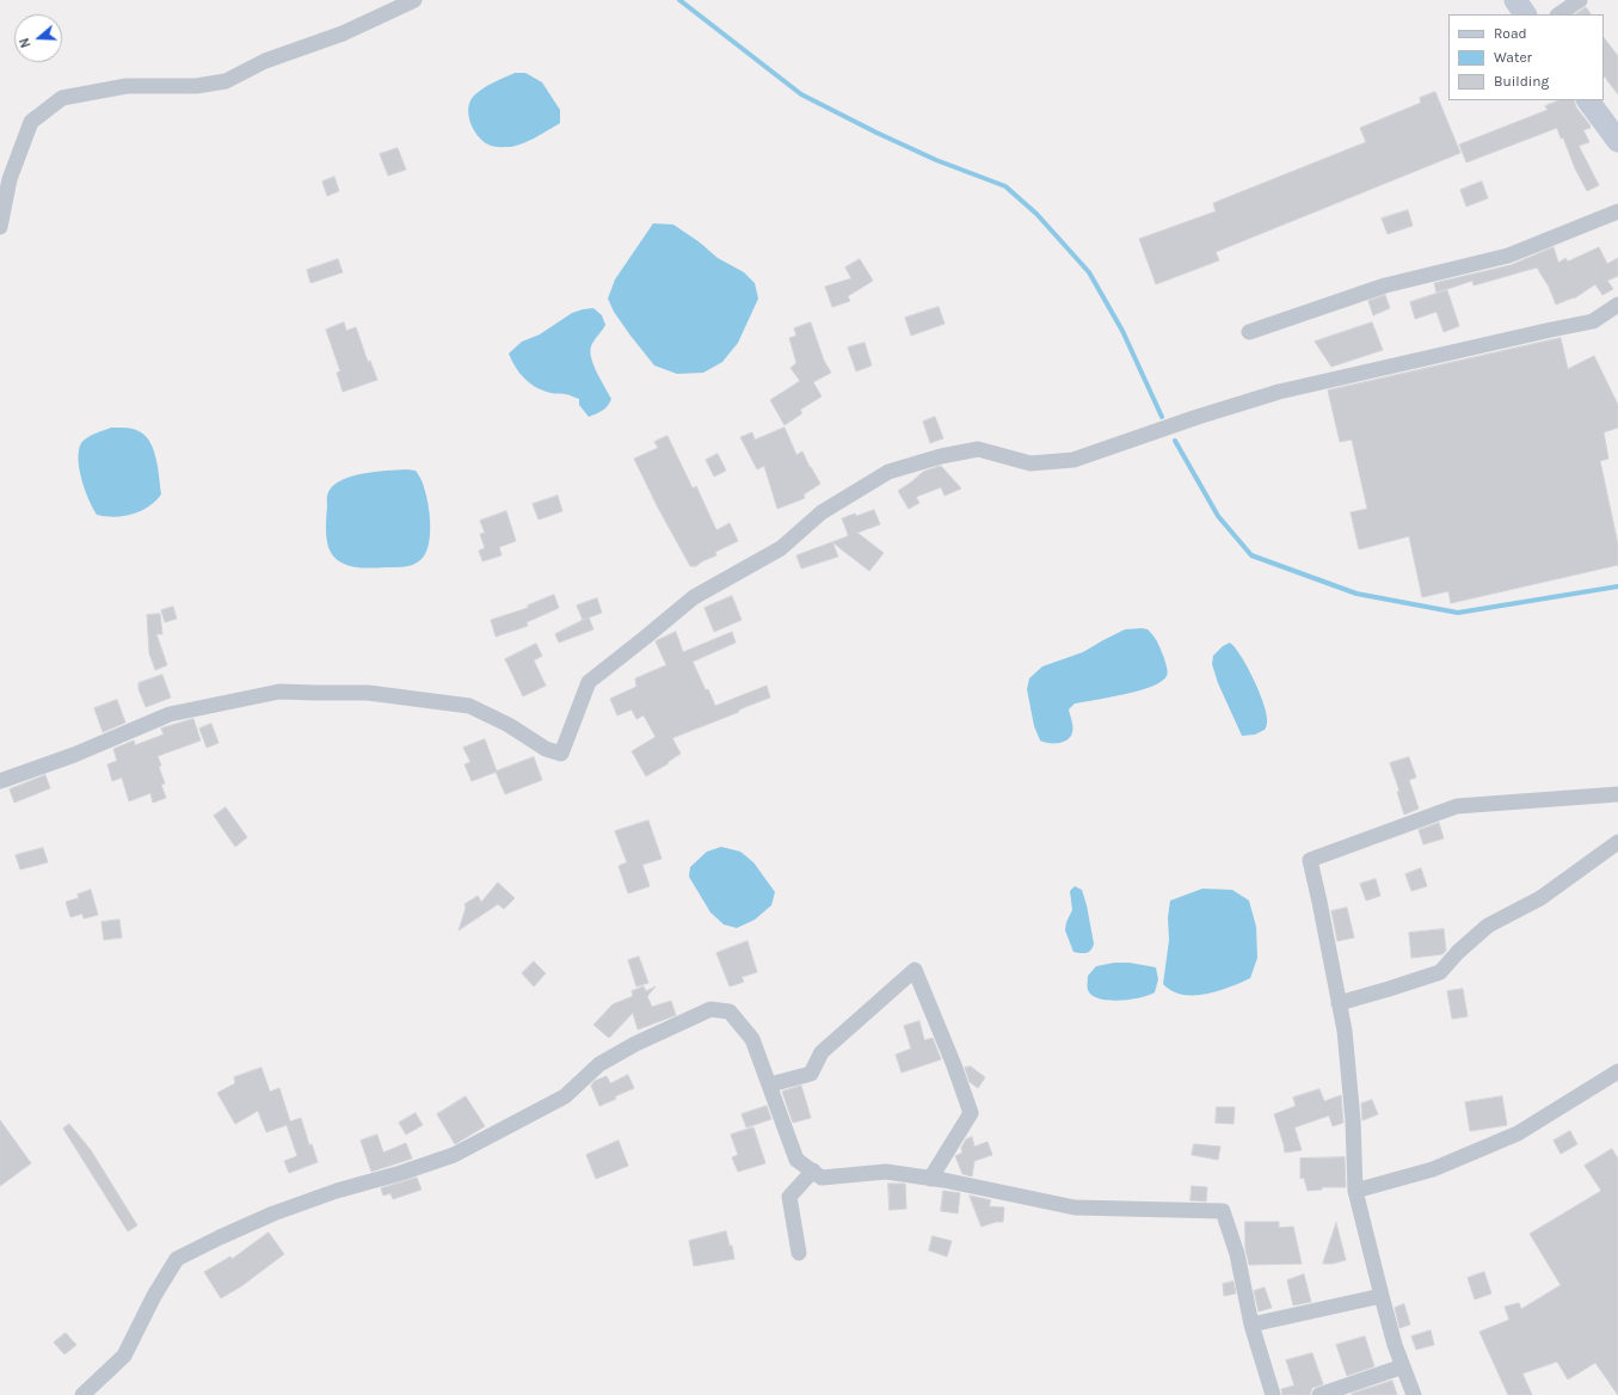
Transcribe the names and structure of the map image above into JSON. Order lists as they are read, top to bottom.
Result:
{
  "legend": ["Road", "Water", "Building"],
  "north": "left"
}
